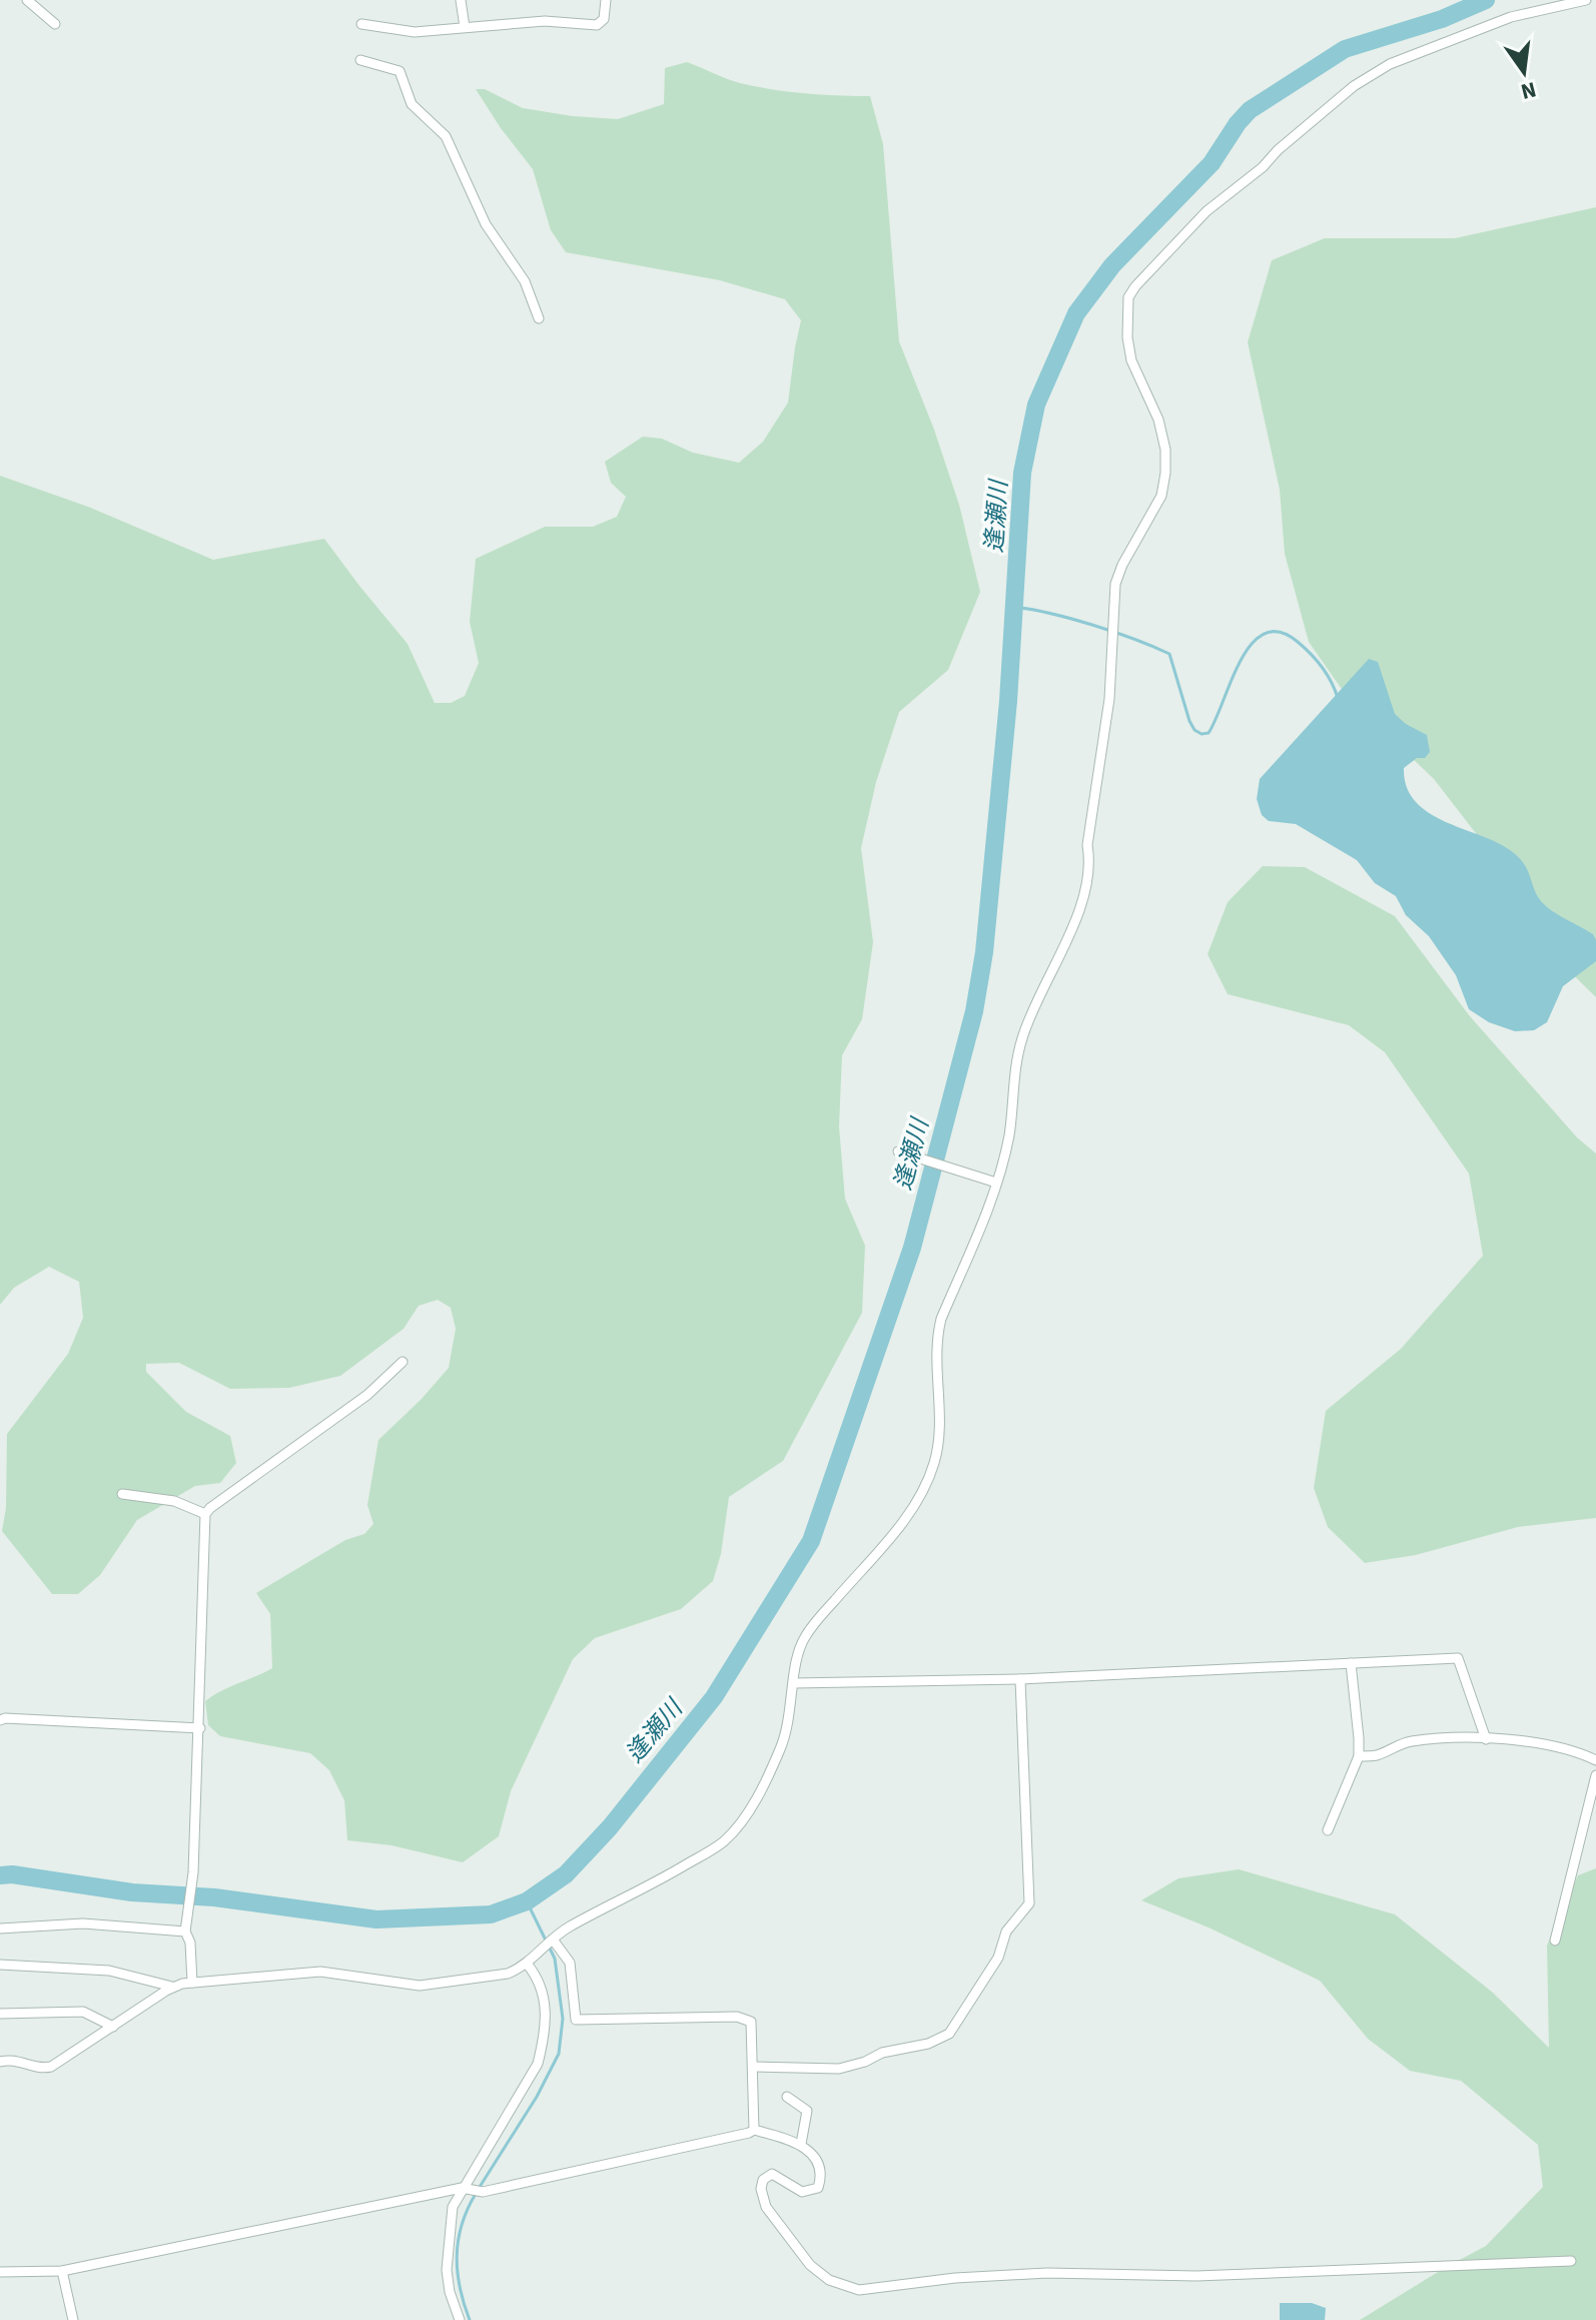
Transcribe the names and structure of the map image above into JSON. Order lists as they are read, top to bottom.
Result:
{
  "water": ["逢瀬川"],
  "north": "bottom"
}
